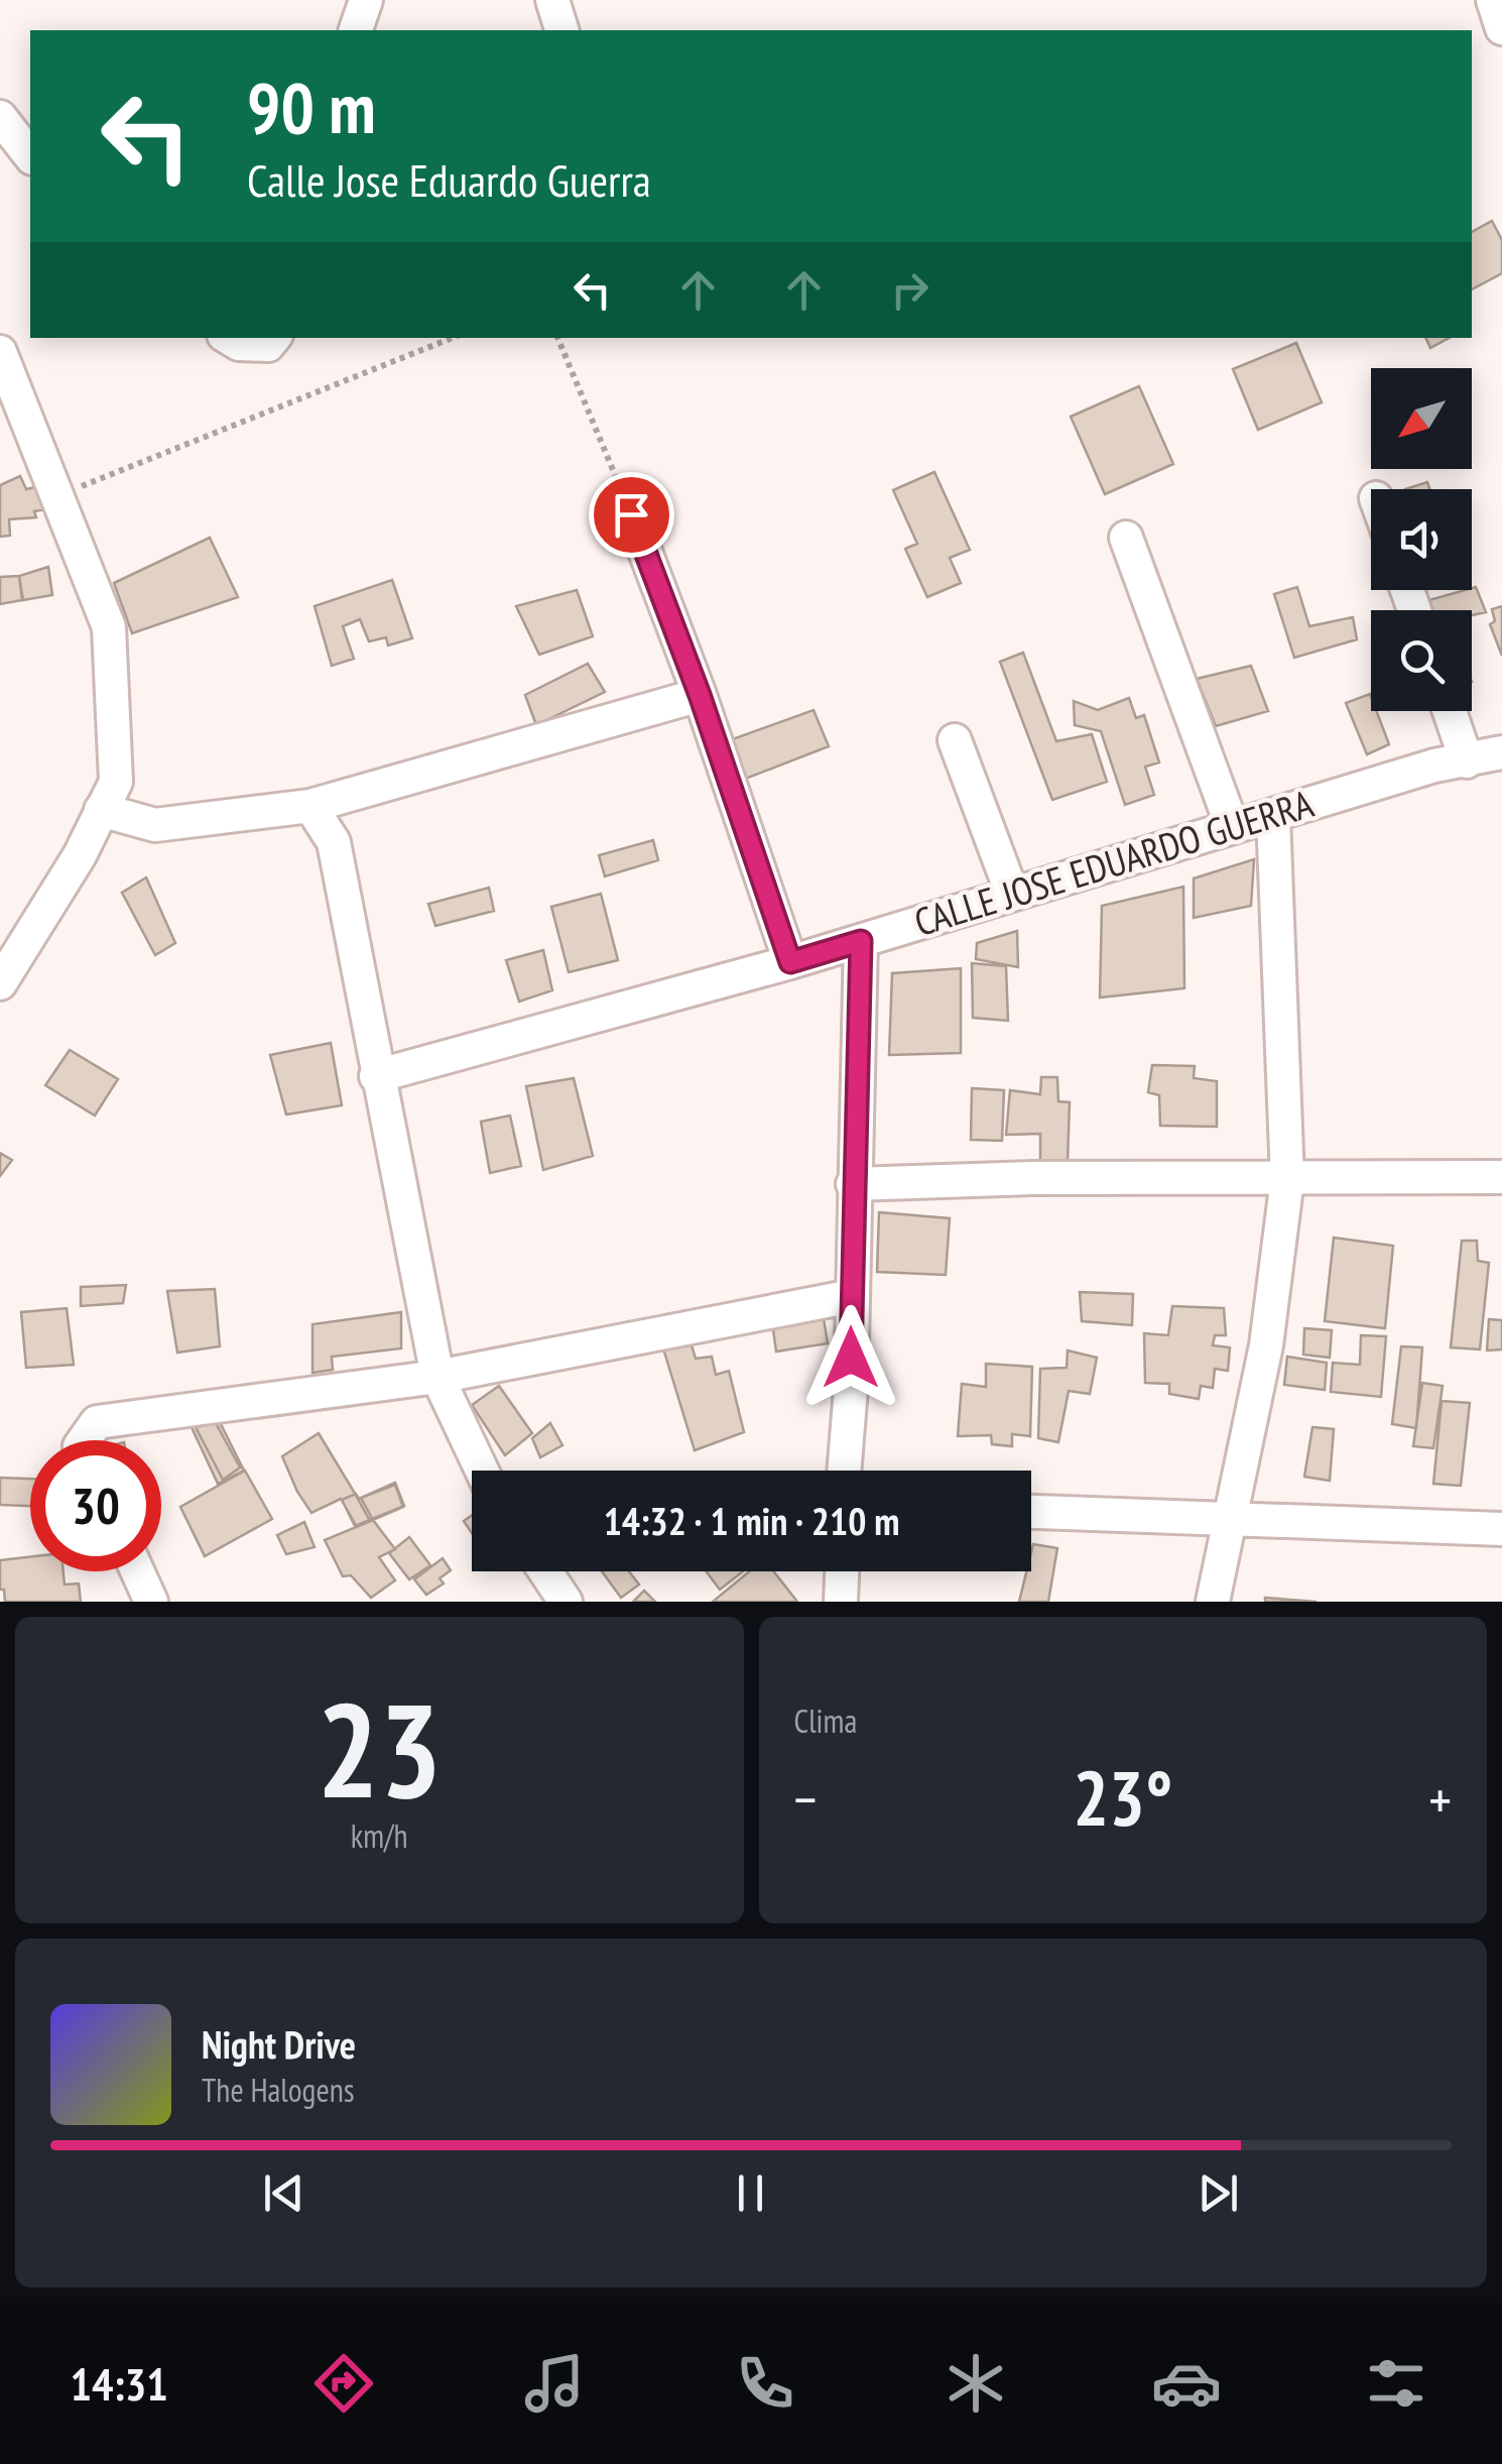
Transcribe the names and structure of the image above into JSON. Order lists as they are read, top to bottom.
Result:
{
  "streets": {
    "street": ["CALLE JOSE EDUARDO GUERRA"]
  },
  "north": "bottom left",
  "page": {
    "turn": ["90 m", "Calle Jose Eduardo Guerra"],
    "limit": "30",
    "trip": "14:32 · 1 min · 210 m",
    "tile": [
      ["23", "km/h"],
      "Clima"
    ],
    "heat": ["−", "23°", "+"],
    "song": ["Night Drive", "The Halogens"],
    "tabs": "14:31"
  }
}
